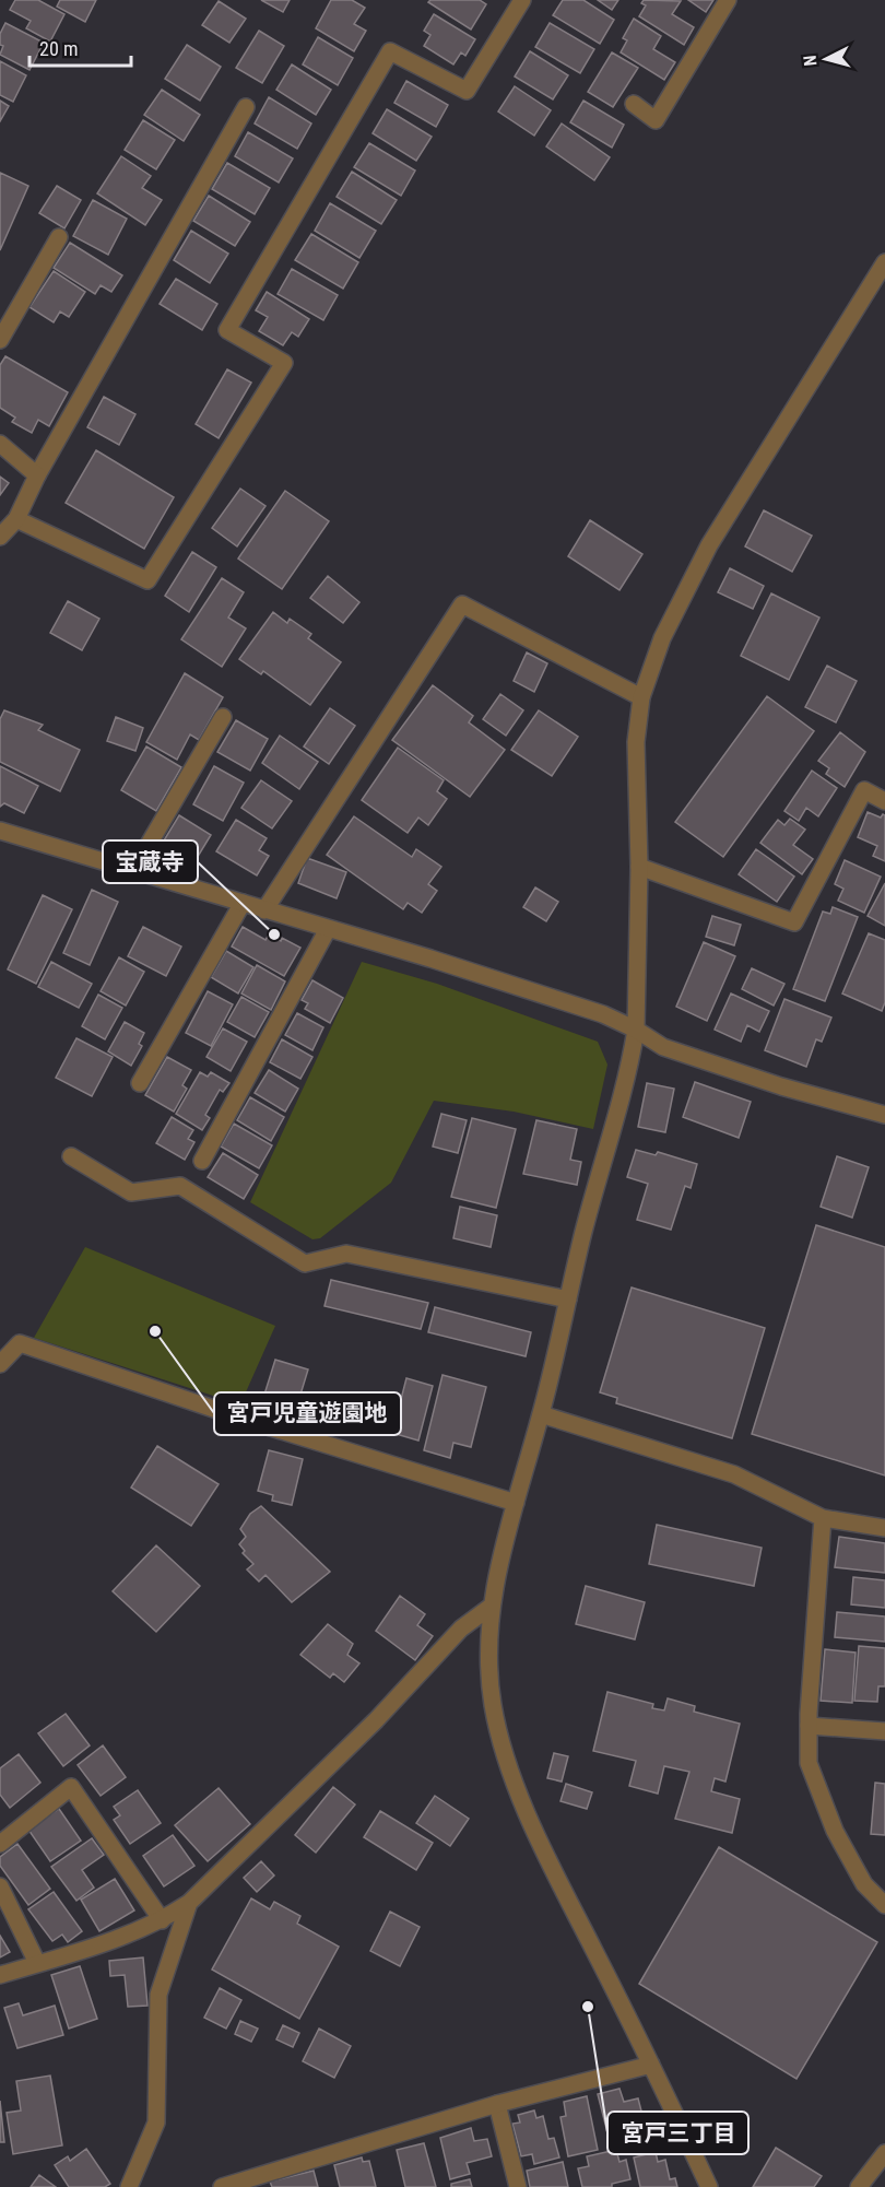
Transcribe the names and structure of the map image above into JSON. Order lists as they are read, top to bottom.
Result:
{
  "places": ["宝蔵寺", "宮戸児童遊園地", "宮戸三丁目"],
  "scale_bar": "20 m",
  "north": "left"
}
